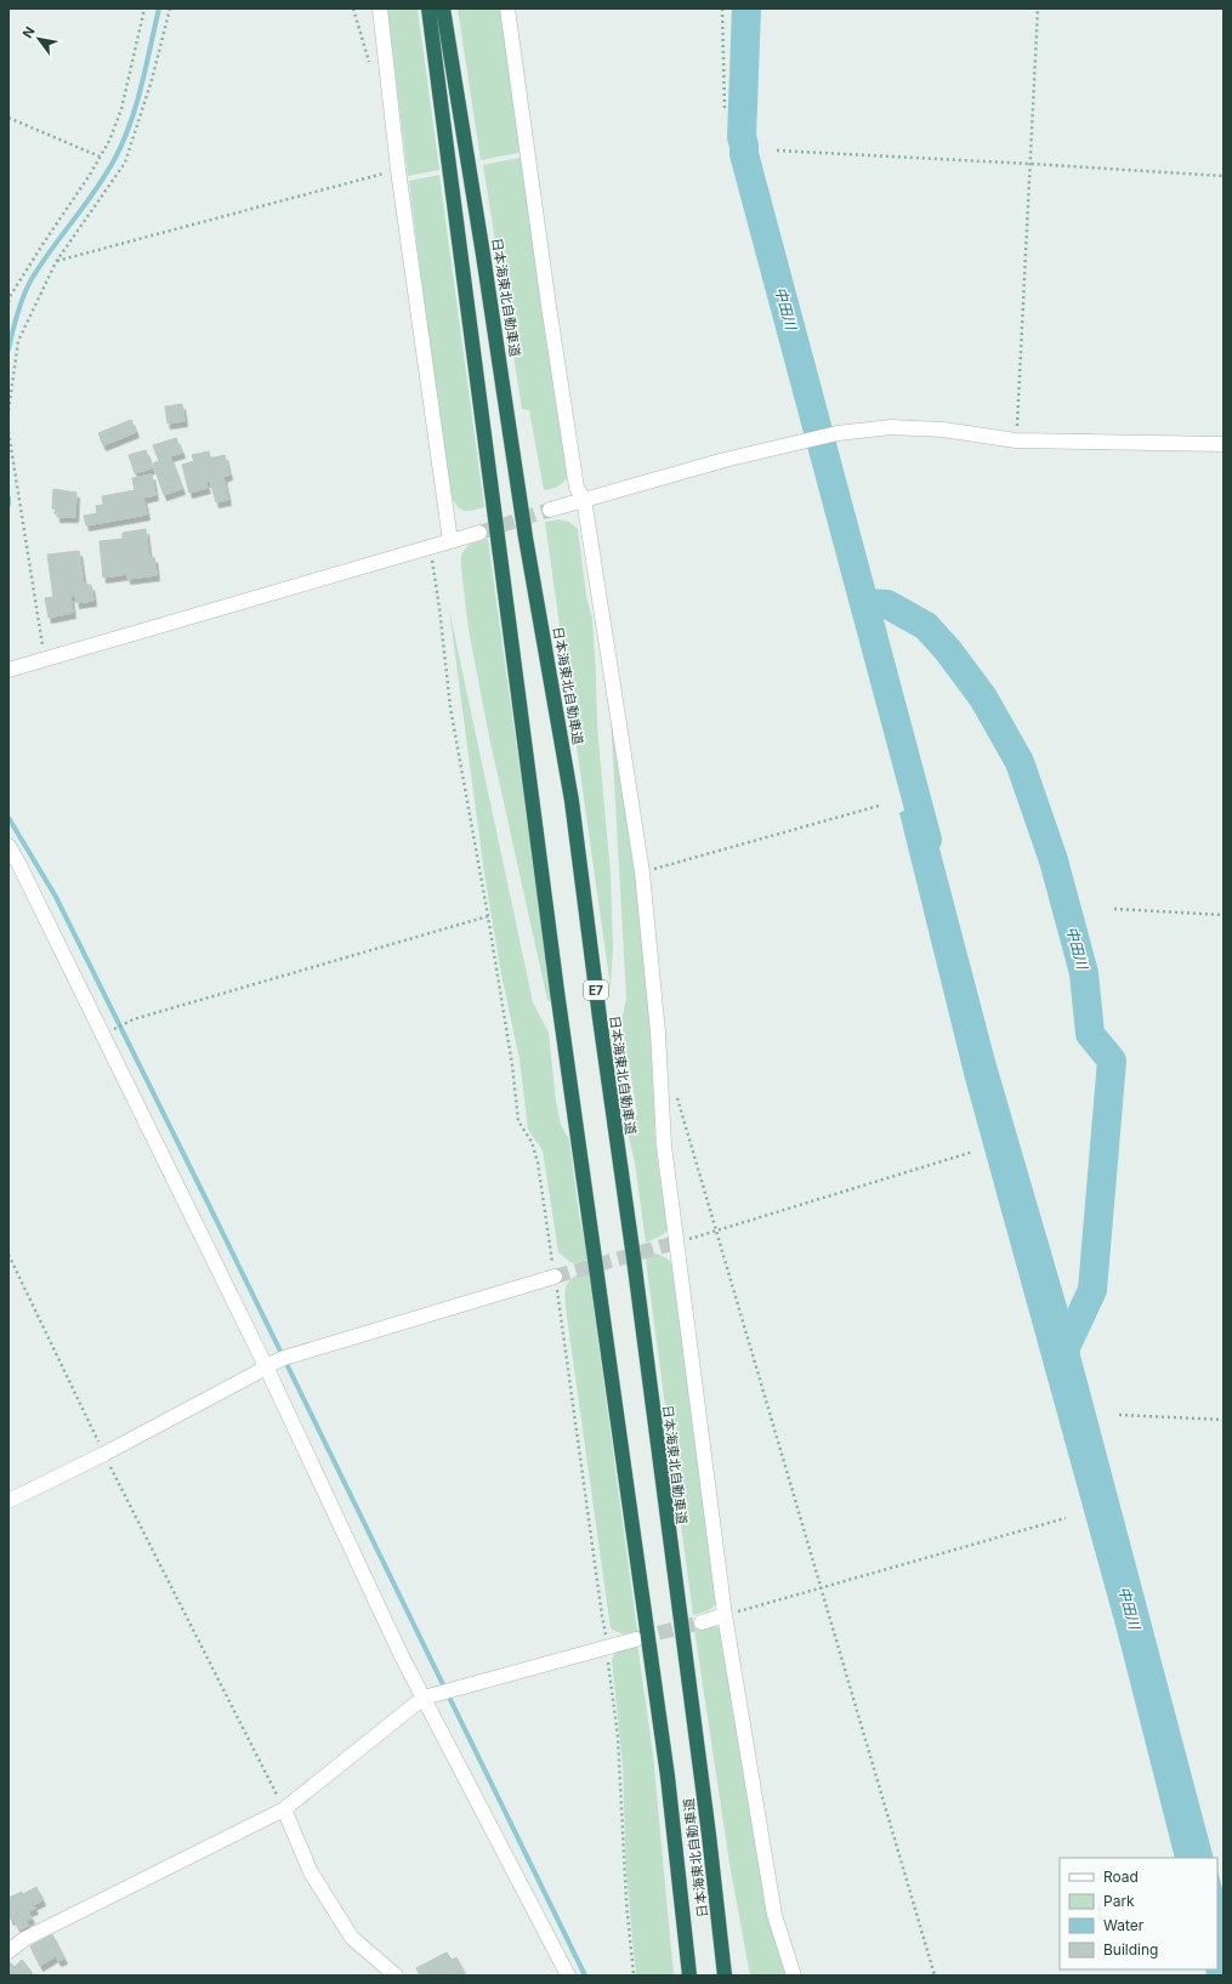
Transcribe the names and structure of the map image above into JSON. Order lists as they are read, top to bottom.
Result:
{
  "streets": {
    "highway": ["日本海東北自動車道", "E7"]
  },
  "water": ["中田川"],
  "legend": [
    "Road",
    "Park",
    "Water",
    "Building"
  ],
  "north": "top left"
}
